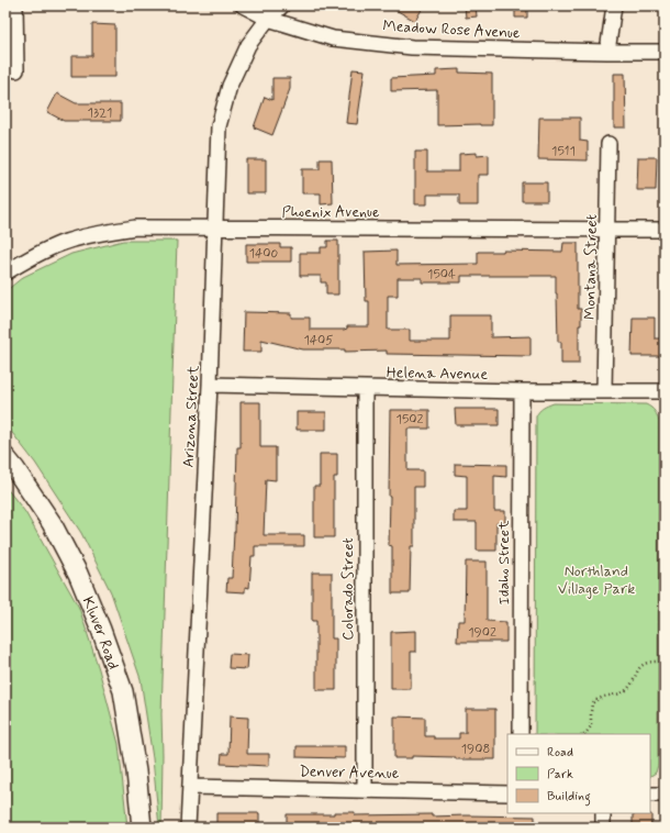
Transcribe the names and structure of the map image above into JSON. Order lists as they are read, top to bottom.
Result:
{
  "streets": {
    "street": [
      "Meadow Rose Avenue",
      "Phoenix Avenue",
      "Montana Street",
      "Helena Avenue",
      "Arizona Street",
      "Idaho Street",
      "Colorado Street",
      "Kluver Road",
      "Denver Avenue"
    ]
  },
  "crossings": [
    ["Meadow Rose Avenue", "Arizona Street"],
    ["Phoenix Avenue", "Montana Street"],
    ["Phoenix Avenue", "Arizona Street"],
    ["Montana Street", "Helena Avenue"],
    ["Helena Avenue", "Arizona Street"],
    ["Helena Avenue", "Idaho Street"],
    ["Helena Avenue", "Colorado Street"],
    ["Arizona Street", "Denver Avenue"],
    ["Colorado Street", "Denver Avenue"]
  ],
  "parks": ["Northland Village Park"],
  "house_numbers": [
    "1321",
    "1511",
    "1400",
    "1504",
    "1405",
    "1502",
    "1902",
    "1908"
  ],
  "legend": ["Road", "Park", "Building"]
}
